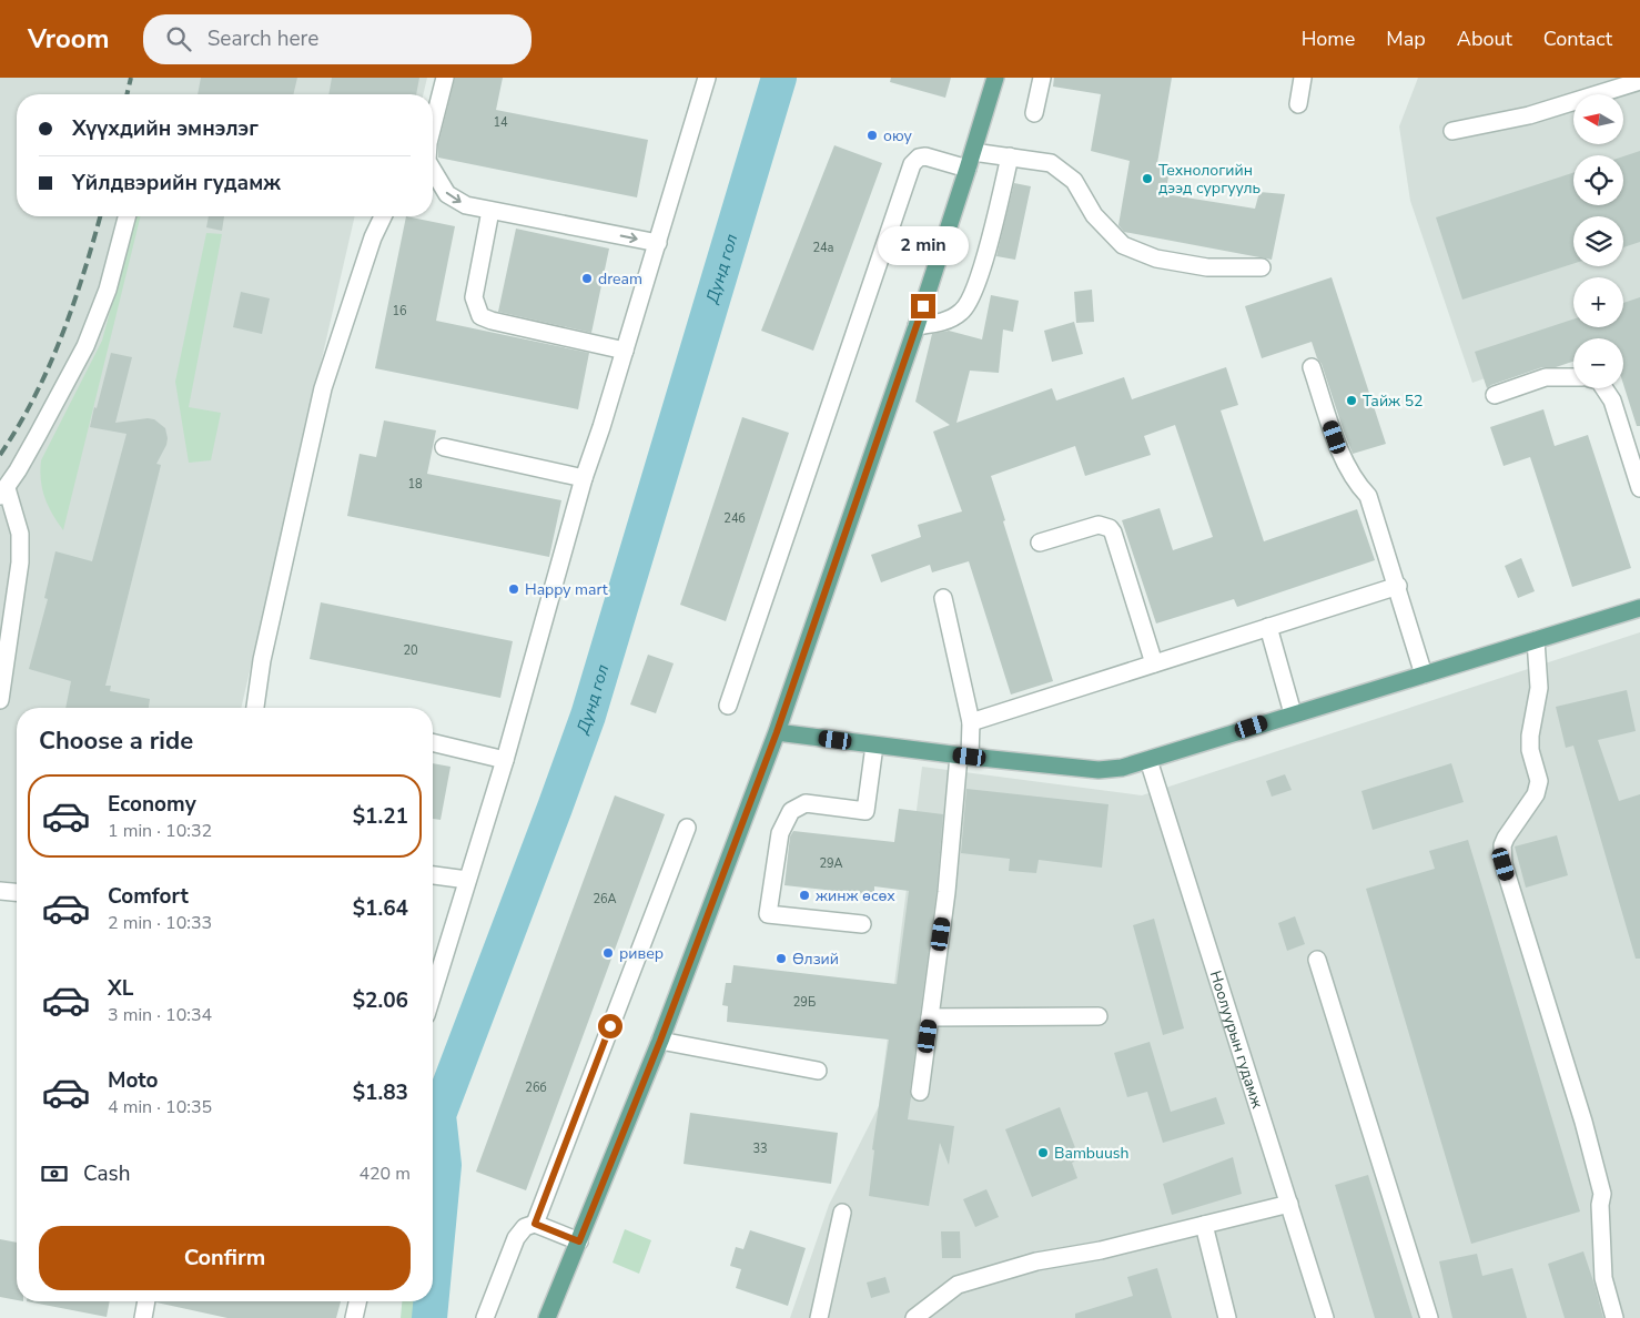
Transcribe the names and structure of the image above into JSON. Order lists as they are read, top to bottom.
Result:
{
  "streets": {
    "street": ["Ноолуурын гудамж"]
  },
  "water": ["Дунд гол"],
  "places": [
    "оюу",
    "Технологийн дээд сургууль",
    "dream",
    "Тайж 52",
    "Happy mart",
    "жинж өсөх",
    "ривер",
    "Өлзий",
    "Bambuush"
  ],
  "house_numbers": [
    "14",
    "24а",
    "16",
    "18",
    "24б",
    "20",
    "29А",
    "26А",
    "29Б",
    "26б",
    "33"
  ],
  "north": "left",
  "page": {
    "header": "Vroom",
    "search": "Search here",
    "nav": [
      "Home",
      "Map",
      "About",
      "Contact"
    ],
    "map_buttons": ["+", "−"],
    "banner": ["Хүүхдийн эмнэлэг", "Yйлдвэрийн гудамж"],
    "bubble": "2 min",
    "heading": "Choose a ride",
    "list": [
      {
        "name": "Economy",
        "note": "1 min · 10:32",
        "value": "$1.21"
      },
      {
        "name": "Comfort",
        "note": "2 min · 10:33",
        "value": "$1.64"
      },
      {
        "name": "XL",
        "note": "3 min · 10:34",
        "value": "$2.06"
      },
      {
        "name": "Moto",
        "note": "4 min · 10:35",
        "value": "$1.83"
      }
    ],
    "pay": ["Cash", "420 m"],
    "buttons": "Confirm"
  }
}
